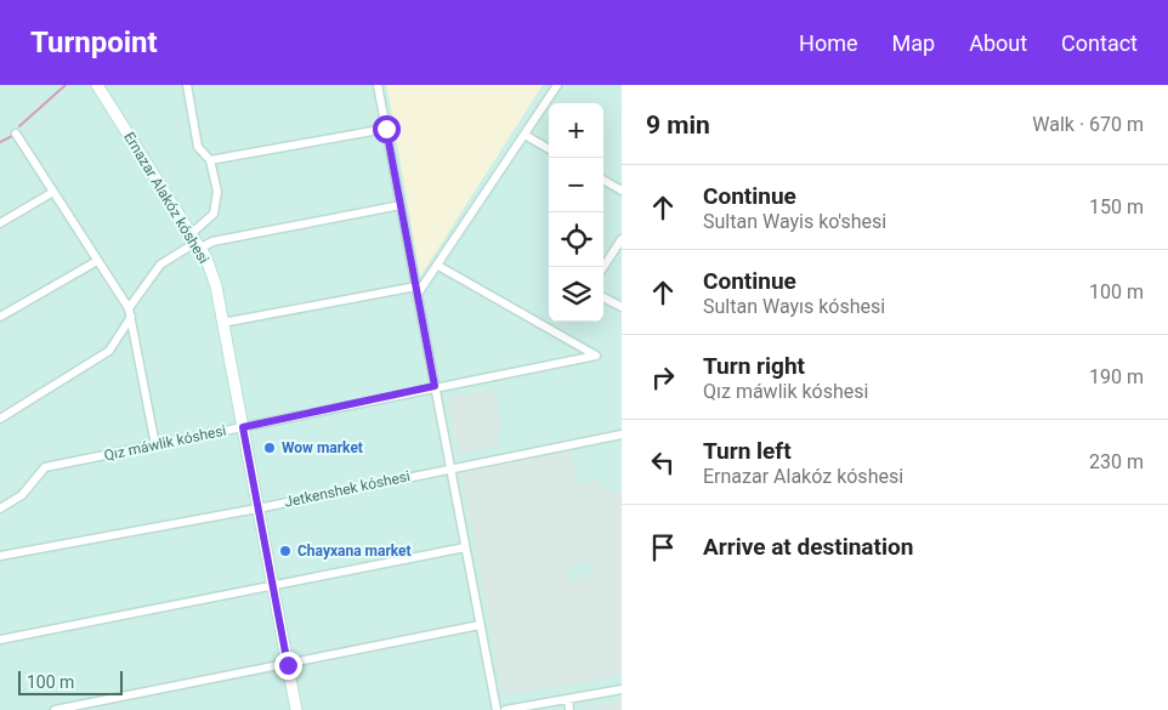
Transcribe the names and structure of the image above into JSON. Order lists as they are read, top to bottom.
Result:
{
  "streets": {
    "main road": ["Ernazar Alakóz kóshesi"],
    "street": ["Qız máwlik kóshesi", "Jetkenshek kóshesi"]
  },
  "crossings": [
    ["Ernazar Alakóz kóshesi", "Qız máwlik kóshesi"],
    ["Ernazar Alakóz kóshesi", "Jetkenshek kóshesi"]
  ],
  "places": ["Wow market", "Chayxana market"],
  "scale_bar": "100 m",
  "page": {
    "header": "Turnpoint",
    "nav": [
      "Home",
      "Map",
      "About",
      "Contact"
    ],
    "heading": ["9 min", "Walk · 670 m"],
    "map_buttons": ["+", "−"],
    "list": [
      ["Continue", "Sultan Wayis ko'shesi", "150 m"],
      ["Continue", "Sultan Wayıs kóshesi", "100 m"],
      ["Turn right", "Qız máwlik kóshesi", "190 m"],
      ["Turn left", "Ernazar Alakóz kóshesi", "230 m"],
      "Arrive at destination"
    ],
    "scale": "100 m"
  }
}
